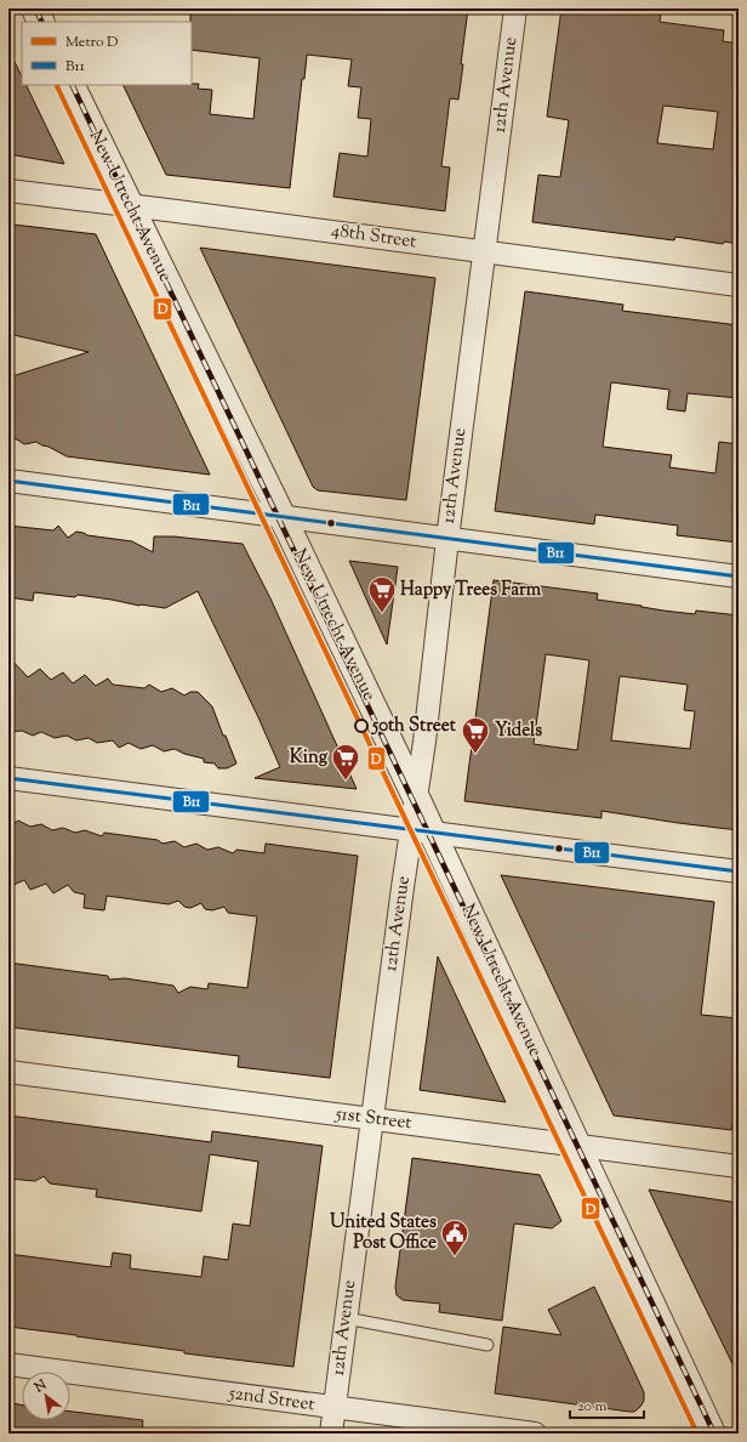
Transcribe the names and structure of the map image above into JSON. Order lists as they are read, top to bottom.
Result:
{
  "streets": {
    "street": [
      "12th Avenue",
      "New Utrecht Avenue",
      "48th Street",
      "51st Street",
      "52nd Street"
    ]
  },
  "crossings": [
    ["12th Avenue", "New Utrecht Avenue"],
    ["12th Avenue", "48th Street"],
    ["12th Avenue", "51st Street"],
    ["12th Avenue", "52nd Street"],
    ["New Utrecht Avenue", "48th Street"],
    ["New Utrecht Avenue", "51st Street"]
  ],
  "places": {
    "supermarket": ["Happy Trees Farm", "Yidels", "King"],
    "other": ["50th Street"],
    "public building": ["United States Post Office"]
  },
  "lines": ["metro line D", "transit line B11"],
  "legend": ["Metro D", "B11"],
  "scale_bar": "20 m",
  "north": "top left"
}
